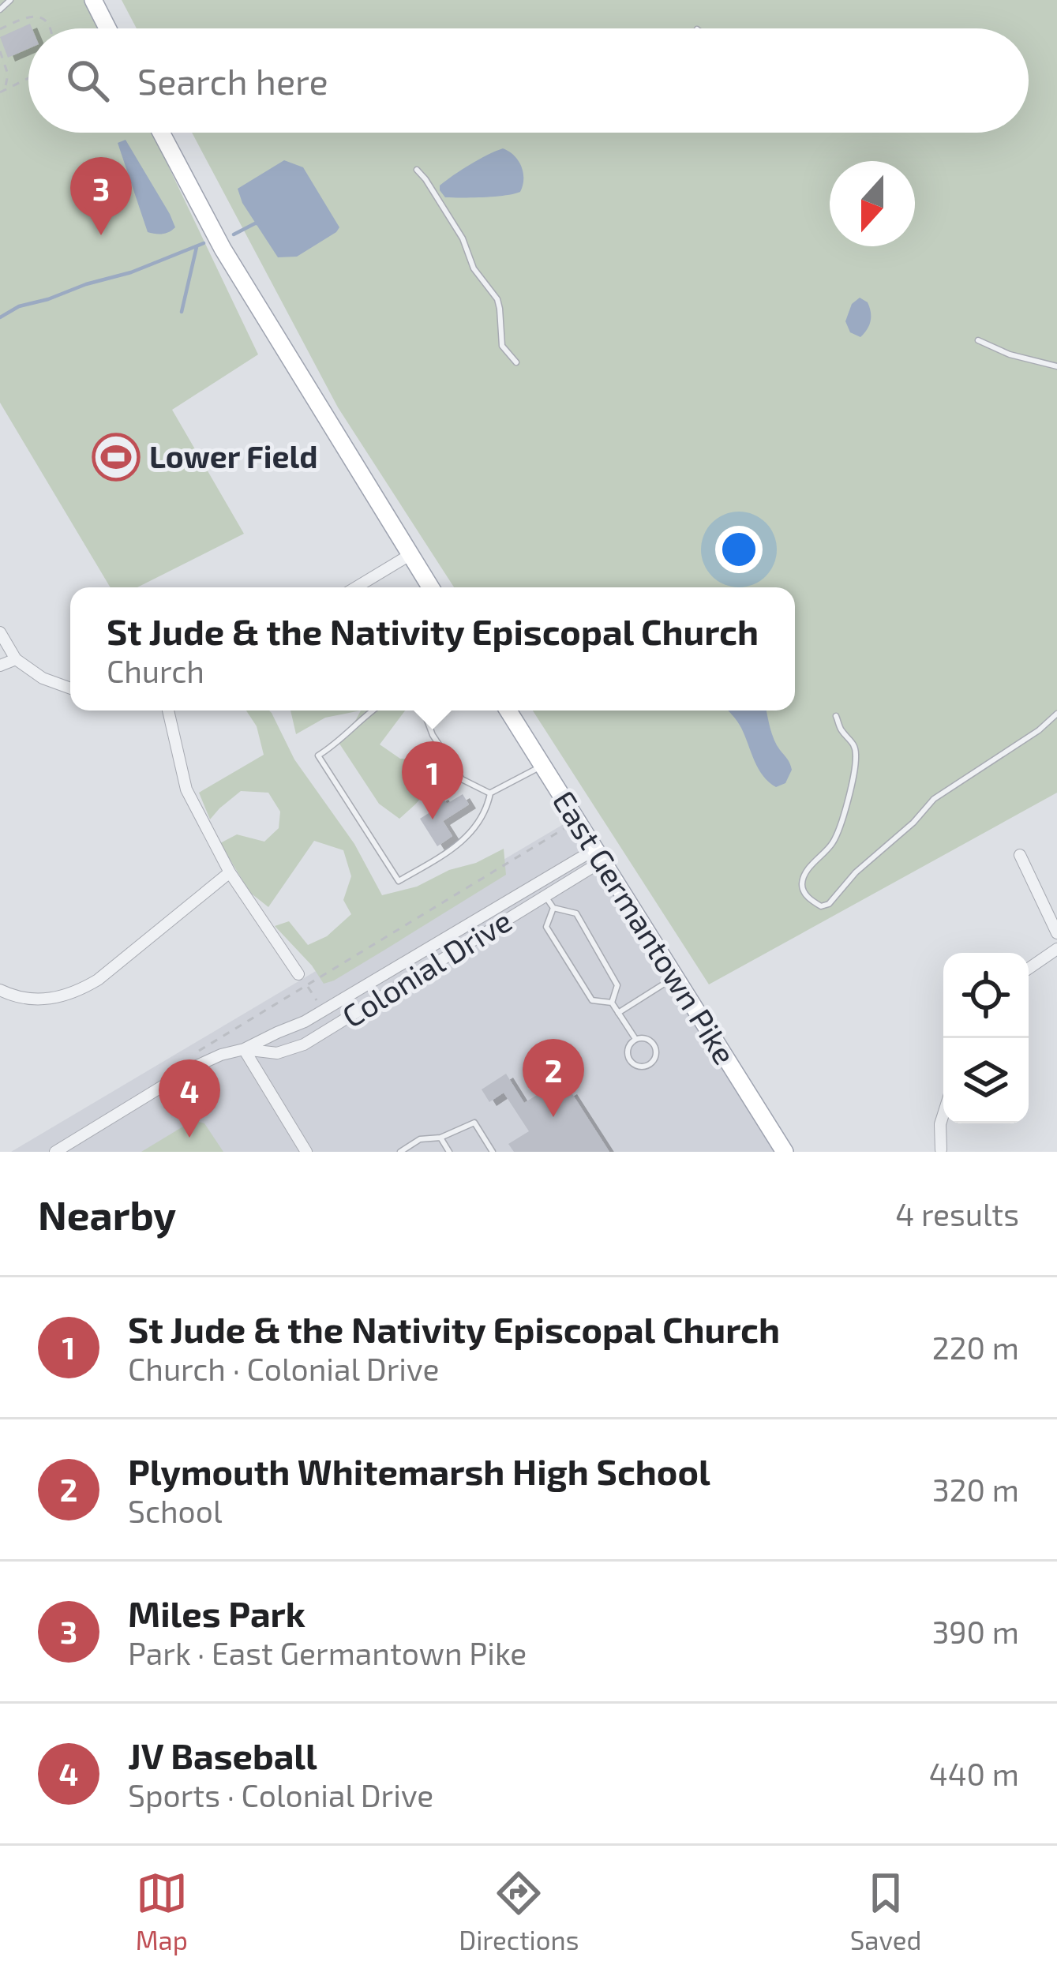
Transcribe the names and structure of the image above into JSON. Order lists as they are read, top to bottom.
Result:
{
  "streets": {
    "main road": ["East Germantown Pike"],
    "street": ["Colonial Drive"]
  },
  "crossings": [
    ["East Germantown Pike", "Colonial Drive"]
  ],
  "places": {
    "sports": ["Lower Field"]
  },
  "north": "bottom",
  "page": {
    "search": "Search here",
    "pins": [
      "3",
      "1",
      "2",
      "4"
    ],
    "popup": ["St Jude & the Nativity Episcopal Church", "Church"],
    "heading": ["Nearby", "4 results"],
    "list": [
      {
        "mark": "1",
        "name": "St Jude & the Nativity Episcopal Church",
        "note": "Church · Colonial Drive",
        "value": "220 m"
      },
      {
        "mark": "2",
        "name": "Plymouth Whitemarsh High School",
        "note": "School",
        "value": "320 m"
      },
      {
        "mark": "3",
        "name": "Miles Park",
        "note": "Park · East Germantown Pike",
        "value": "390 m"
      },
      {
        "mark": "4",
        "name": "JV Baseball",
        "note": "Sports · Colonial Drive",
        "value": "440 m"
      }
    ],
    "nav": ["Map", "Directions", "Saved"]
  }
}
